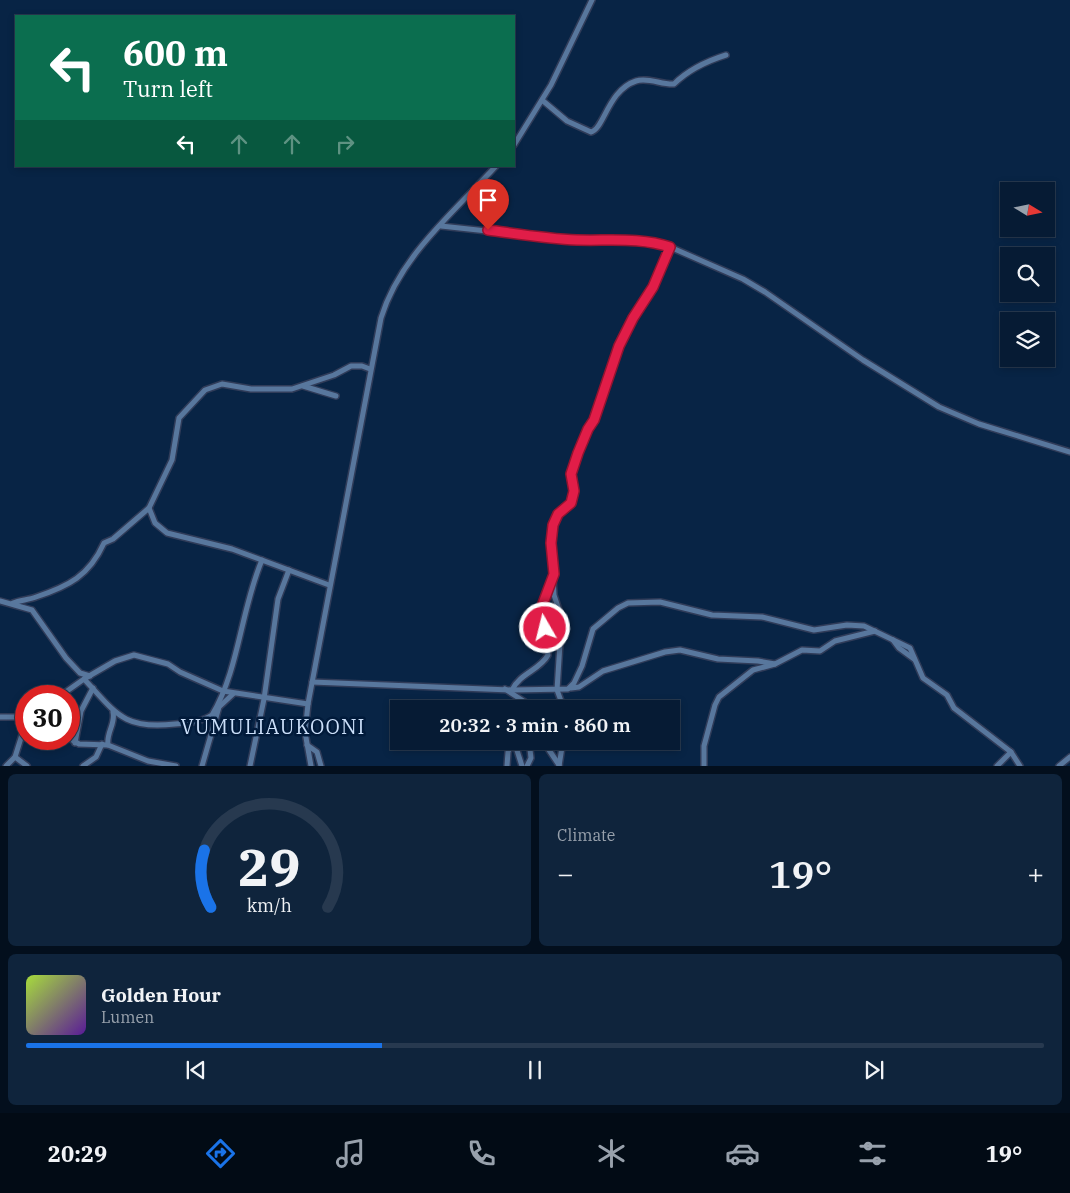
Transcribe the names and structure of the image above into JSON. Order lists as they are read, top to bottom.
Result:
{
  "districts": ["VUMULIAUKOONI"],
  "north": "right",
  "page": {
    "turn": ["600 m", "Turn left"],
    "limit": "30",
    "trip": "20:32 · 3 min · 860 m",
    "tile": "Climate",
    "heat": ["−", "19°", "+"],
    "song": ["Golden Hour", "Lumen"],
    "tabs": ["20:29", "19°"],
    "gauge": ["29", "km/h"]
  }
}
